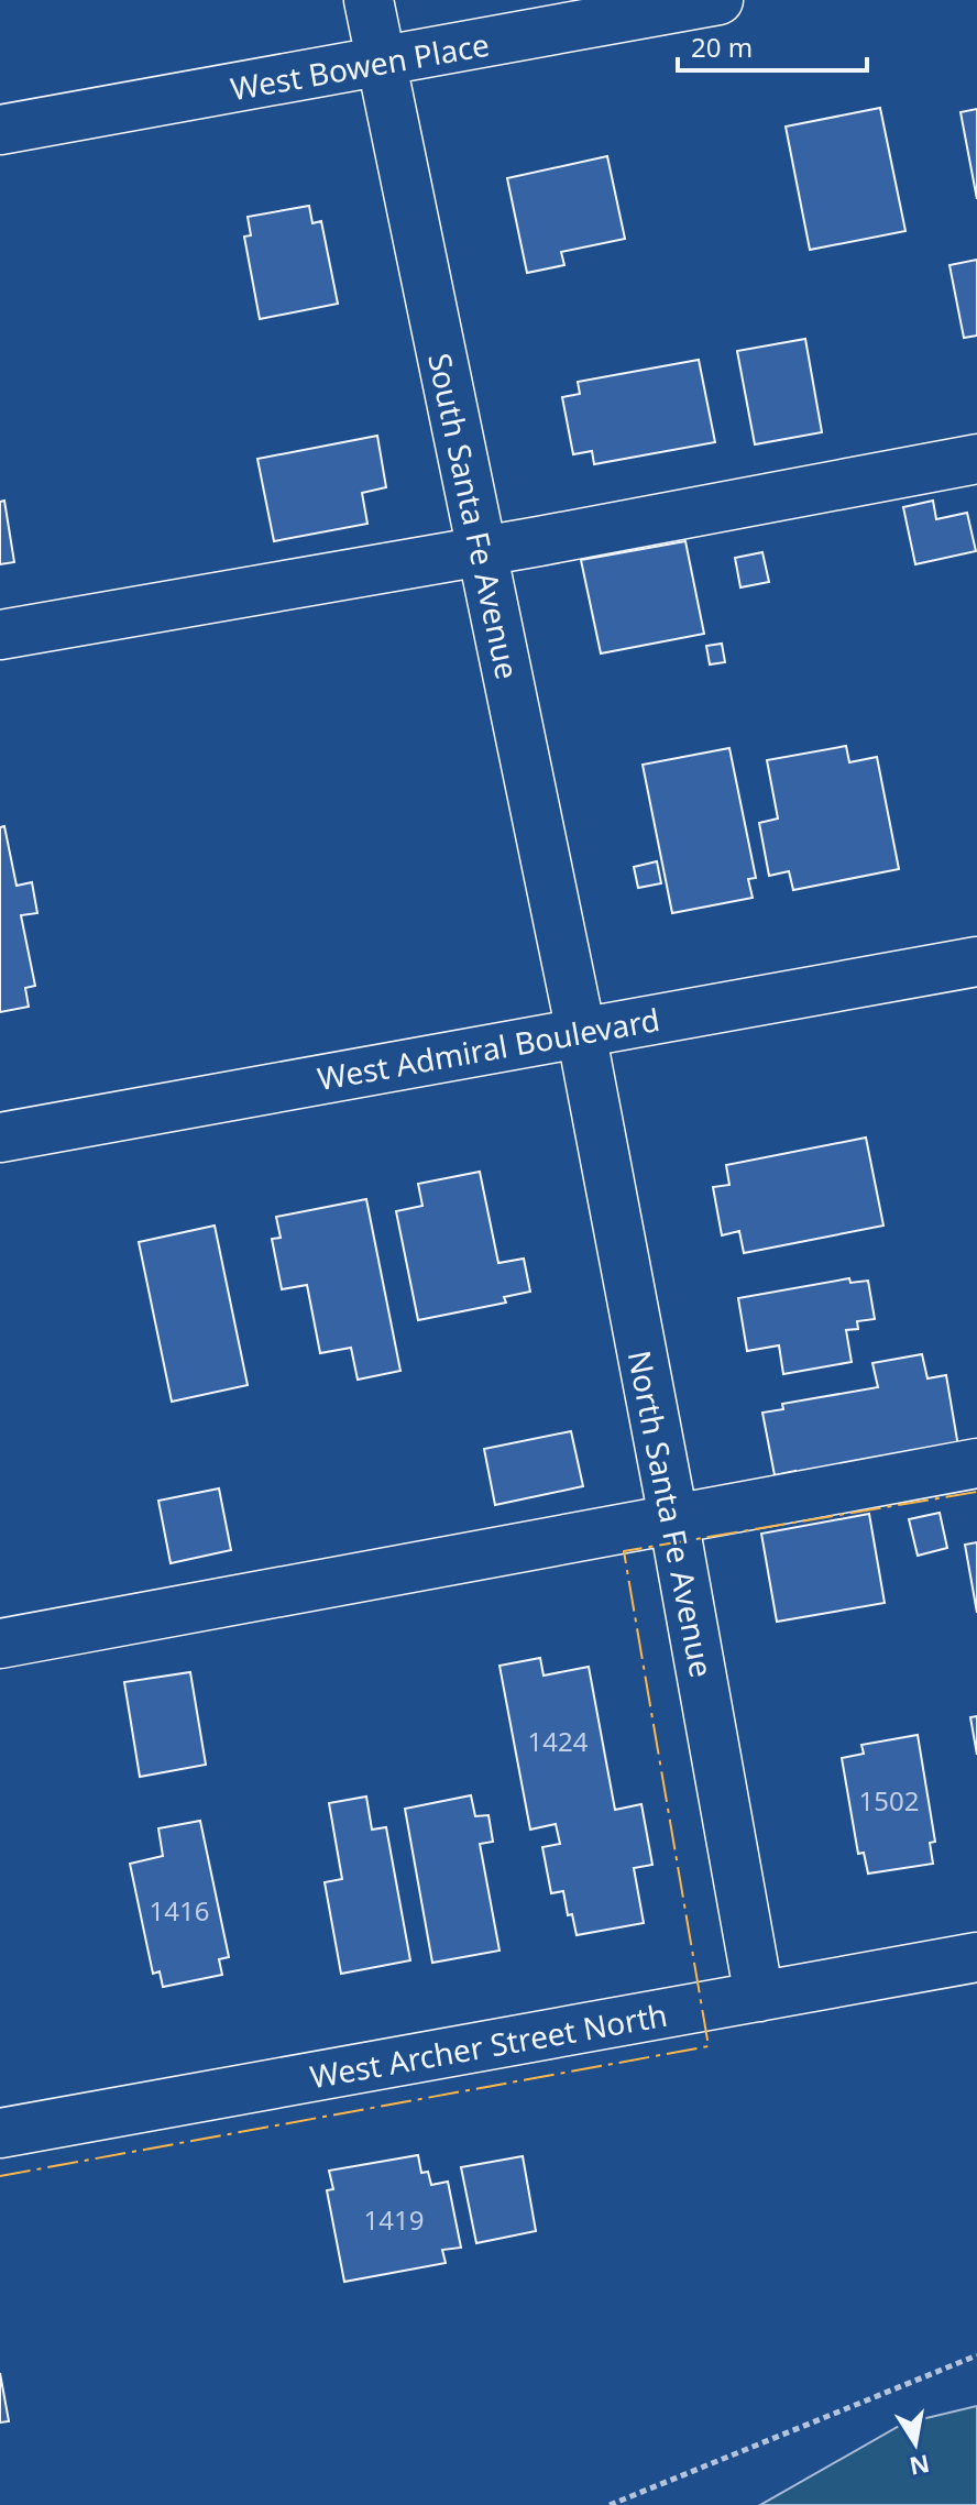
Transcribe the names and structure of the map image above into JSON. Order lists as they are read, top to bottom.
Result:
{
  "streets": {
    "street": [
      "West Bowen Place",
      "South Santa Fe Avenue",
      "West Admiral Boulevard",
      "North Santa Fe Avenue",
      "West Archer Street North"
    ]
  },
  "crossings": [
    ["West Bowen Place", "South Santa Fe Avenue"],
    ["South Santa Fe Avenue", "West Admiral Boulevard"],
    ["South Santa Fe Avenue", "North Santa Fe Avenue"],
    ["West Admiral Boulevard", "North Santa Fe Avenue"],
    ["North Santa Fe Avenue", "West Archer Street North"]
  ],
  "house_numbers": [
    "1424",
    "1502",
    "1416",
    "1419"
  ],
  "scale_bar": "20 m",
  "north": "bottom"
}
